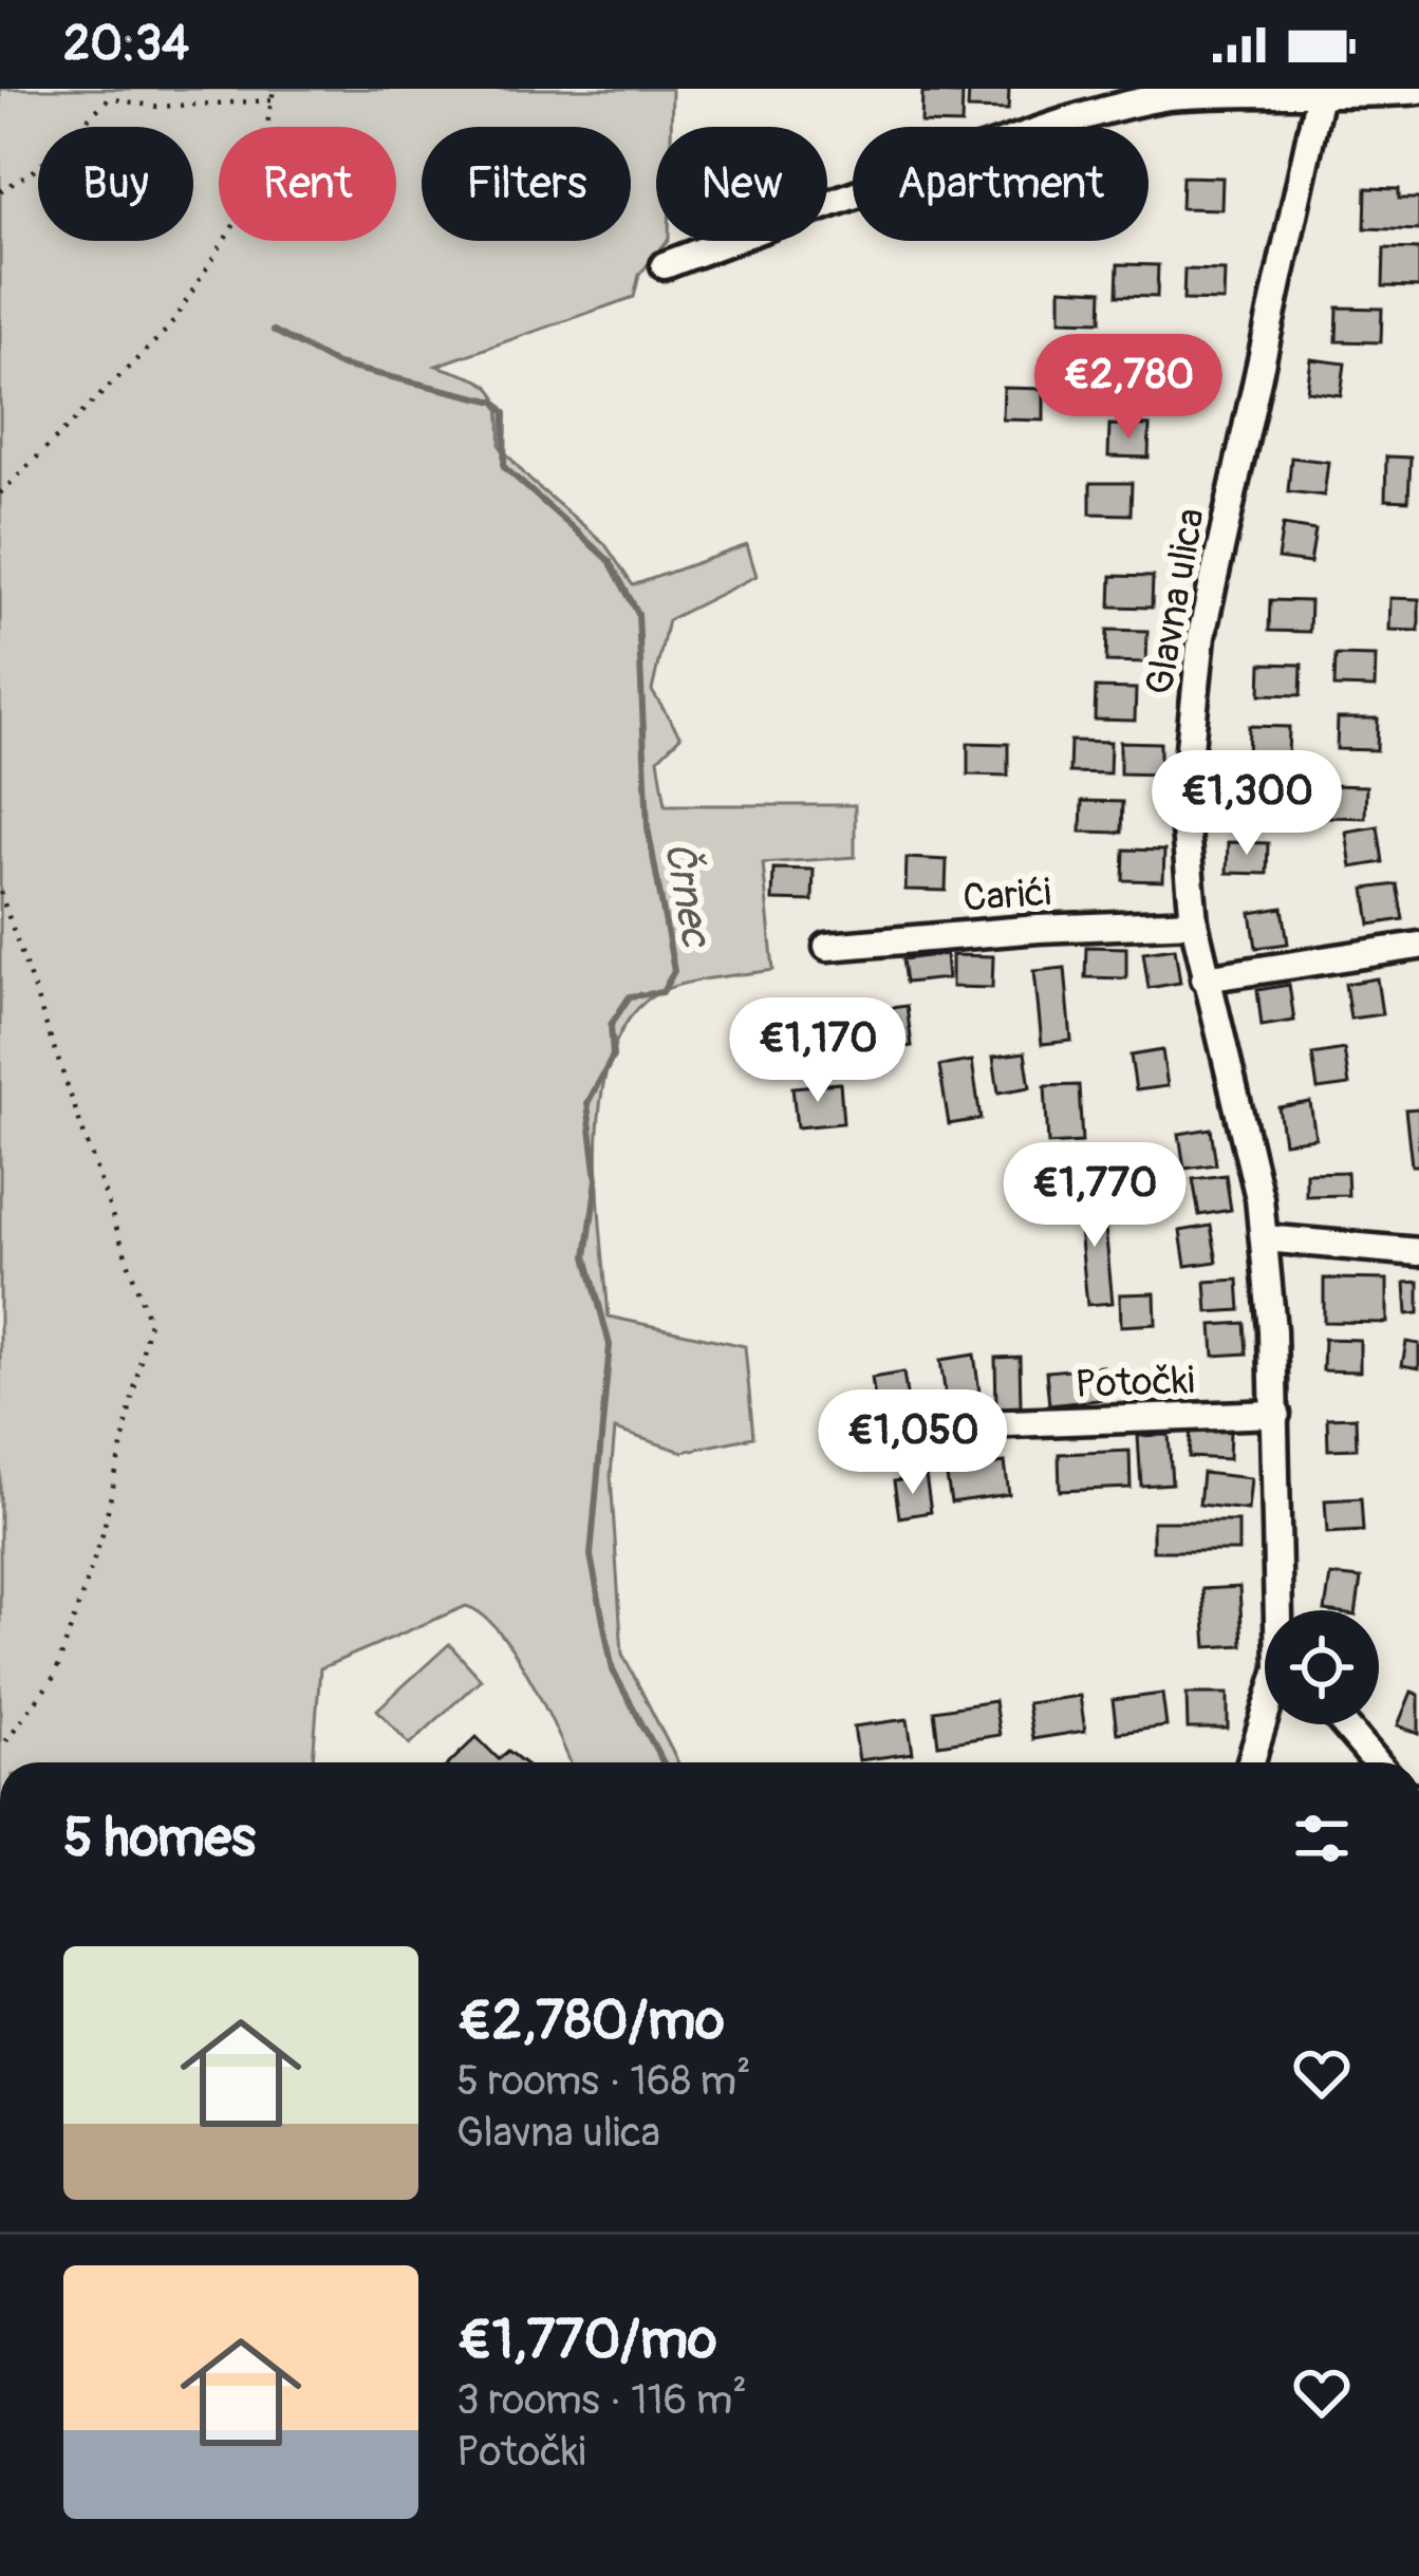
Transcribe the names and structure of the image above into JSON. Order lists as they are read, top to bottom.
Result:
{
  "streets": {
    "street": ["Glavna ulica", "Carići", "Potočki"]
  },
  "crossings": [
    ["Glavna ulica", "Carići"],
    ["Glavna ulica", "Potočki"]
  ],
  "water": ["Črnec"],
  "page": {
    "status": "20:34",
    "chip": [
      "Buy",
      "Rent",
      "Filters",
      "New",
      "Apartment"
    ],
    "price": [
      "€2,780",
      "€1,300",
      "€1,170",
      "€1,770",
      "€1,050"
    ],
    "heading": "5 homes",
    "list": [
      {
        "name": "€2,780/mo",
        "note": "5 rooms · 168 m² · Glavna ulica"
      },
      {
        "name": "€1,770/mo",
        "note": "3 rooms · 116 m² · Potočki"
      }
    ]
  }
}
